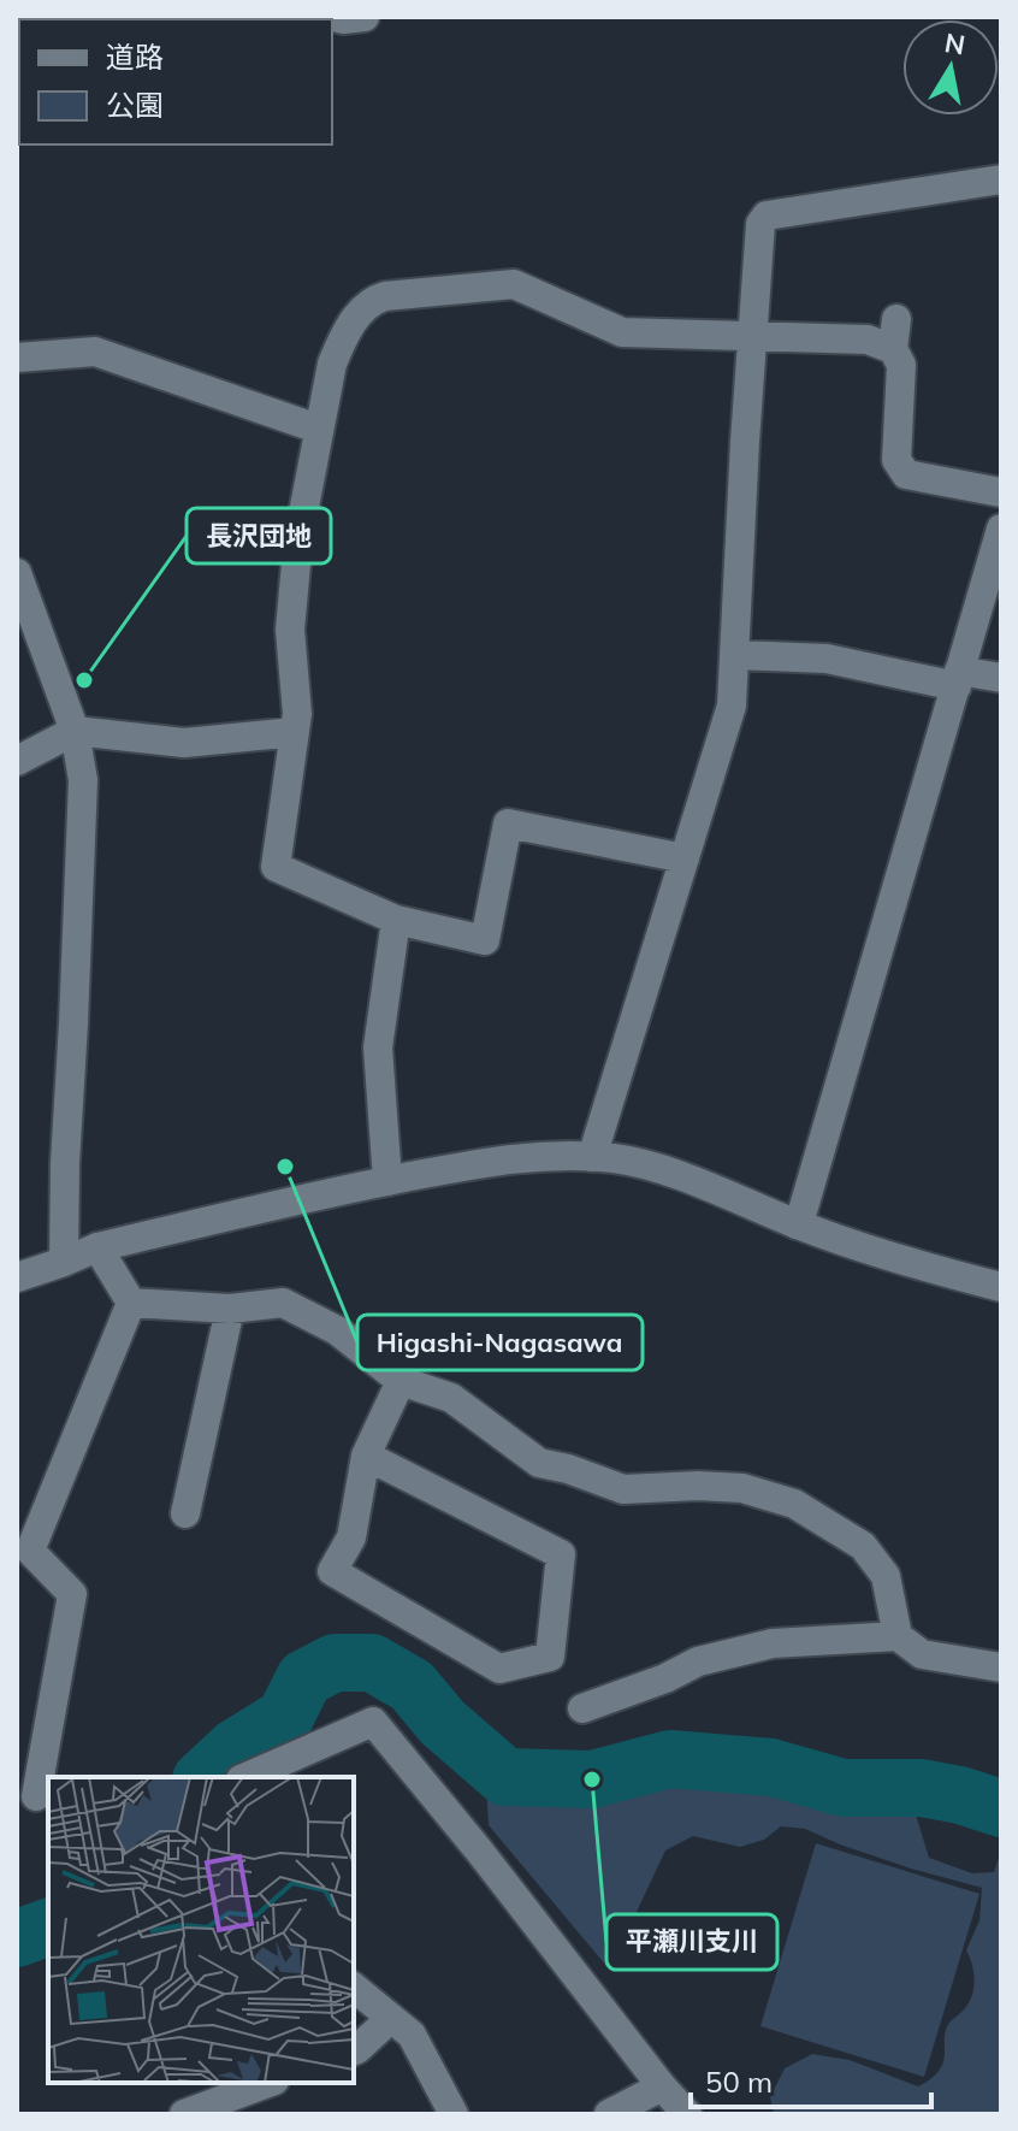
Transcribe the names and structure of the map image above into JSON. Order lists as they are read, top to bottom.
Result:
{
  "places": ["長沢団地", "Higashi-Nagasawa", "平瀬川支川"],
  "legend": ["道路", "公園"],
  "scale_bar": "50 m",
  "north": "top"
}
